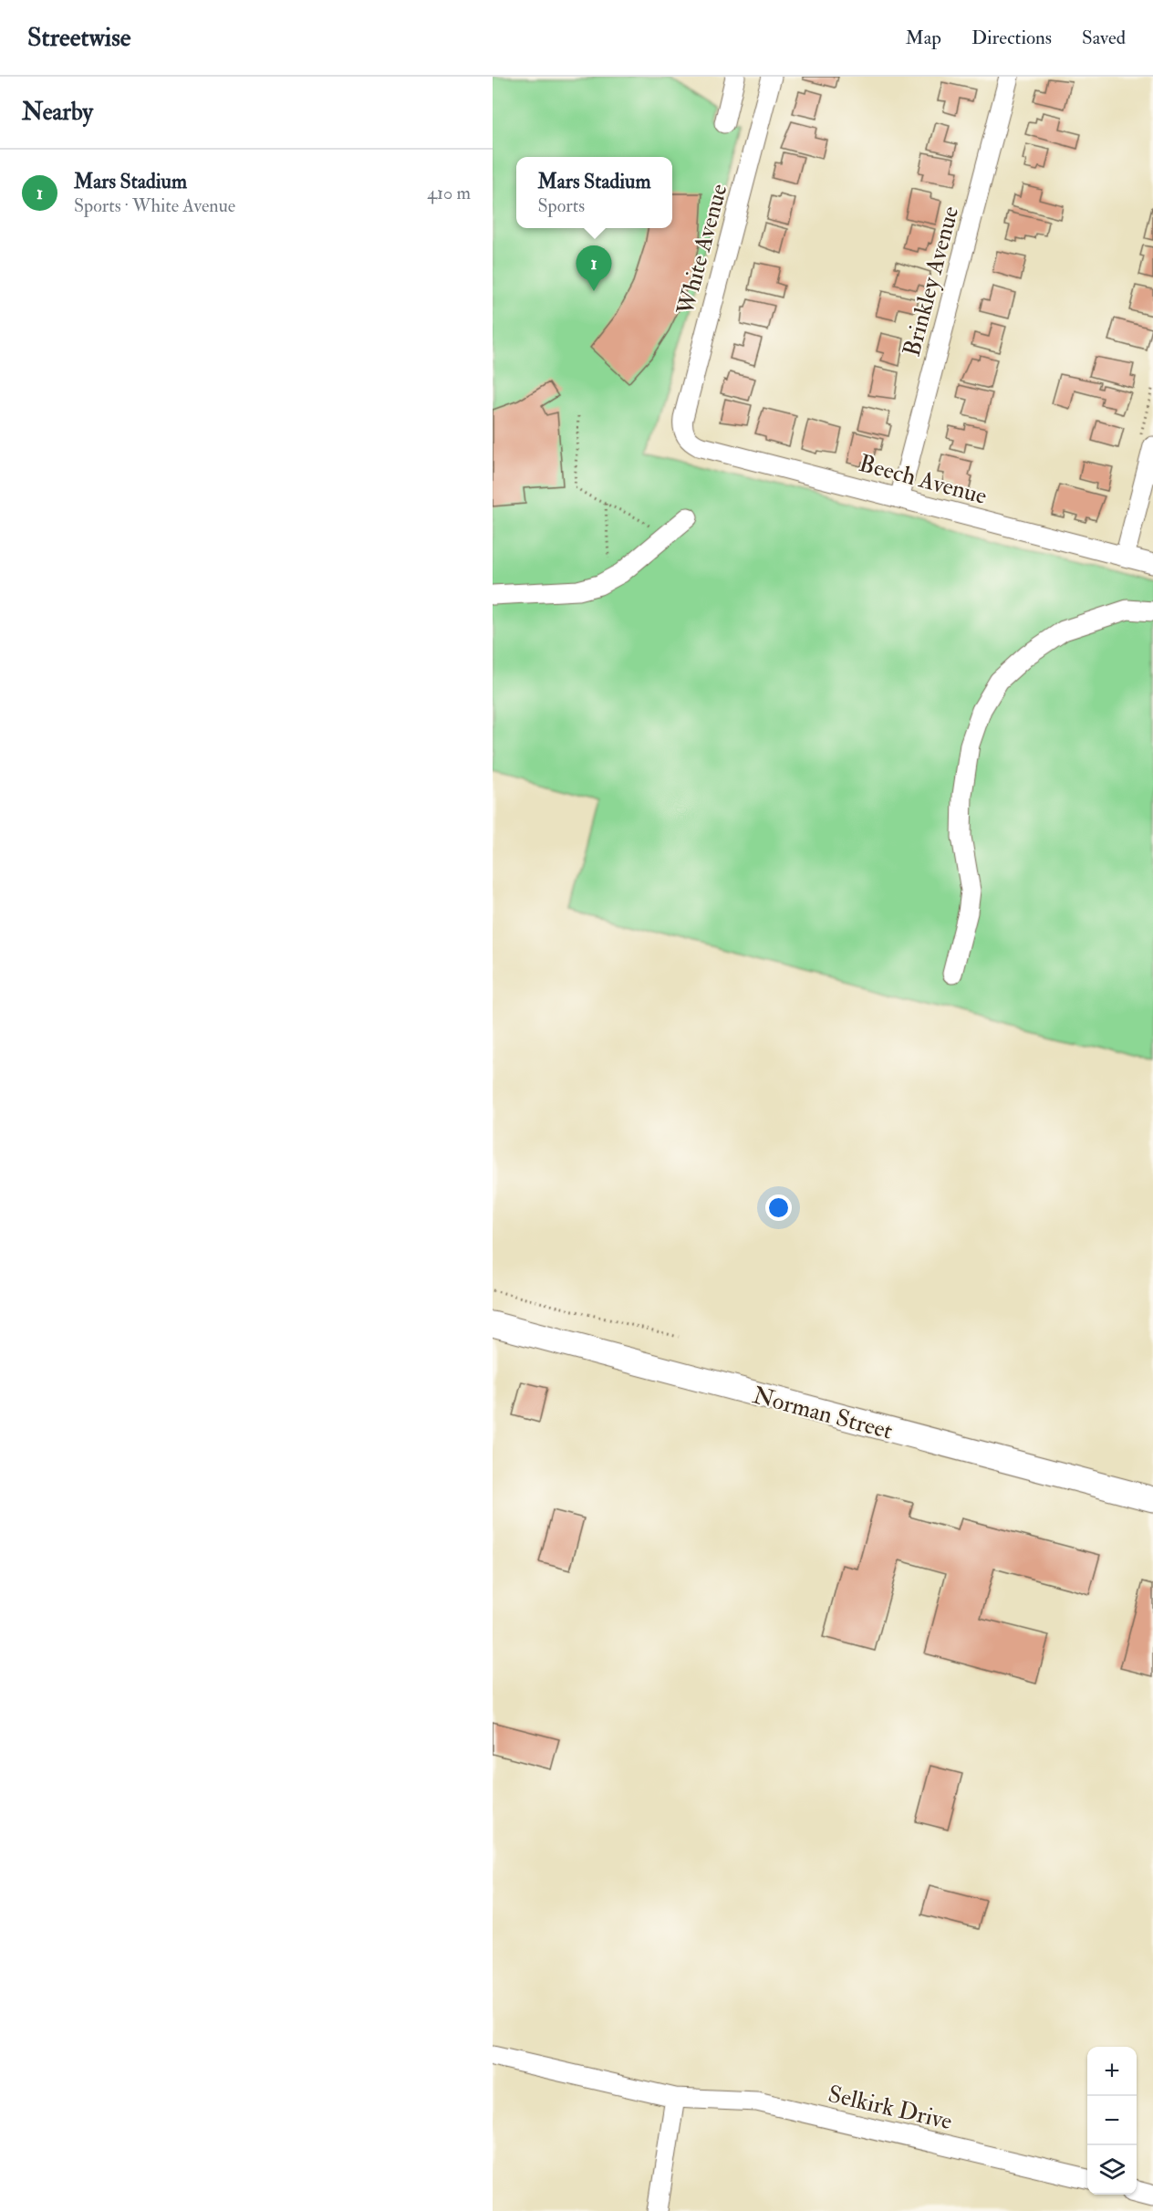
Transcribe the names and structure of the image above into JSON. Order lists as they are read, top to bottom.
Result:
{
  "streets": {
    "main road": ["Norman Street"],
    "street": [
      "White Avenue",
      "Brinkley Avenue",
      "Beech Avenue",
      "Selkirk Drive"
    ]
  },
  "crossings": [
    ["White Avenue", "Beech Avenue"],
    ["Brinkley Avenue", "Beech Avenue"]
  ],
  "page": {
    "header": "Streetwise",
    "nav": ["Map", "Directions", "Saved"],
    "heading": "Nearby",
    "list": [
      {
        "mark": "1",
        "name": "Mars Stadium",
        "note": "Sports · White Avenue",
        "value": "410 m"
      }
    ],
    "popup": ["Mars Stadium", "Sports"],
    "pins": "1",
    "map_buttons": ["+", "−"]
  }
}
